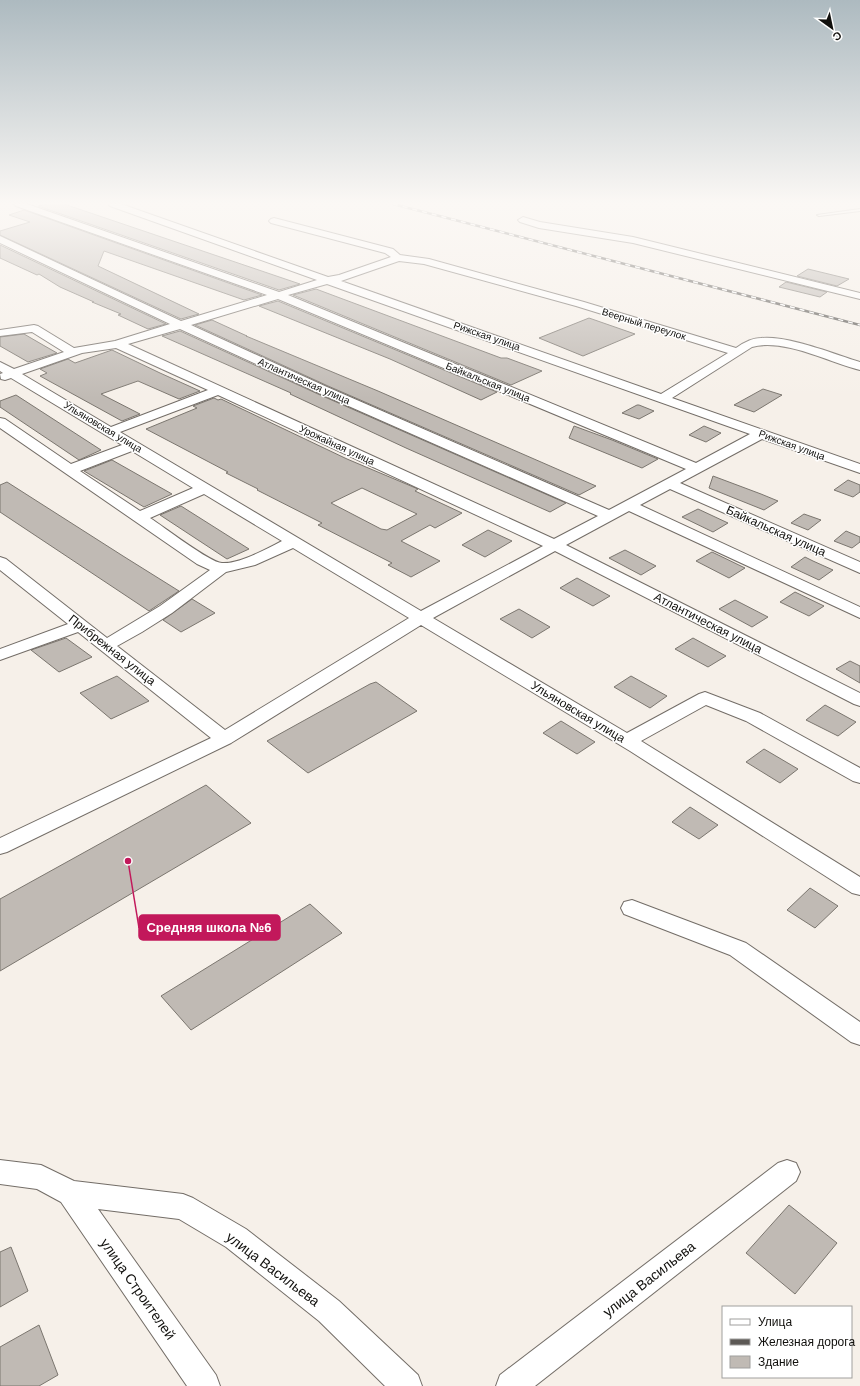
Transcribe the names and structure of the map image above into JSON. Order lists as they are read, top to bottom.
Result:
{
  "streets": {
    "street": [
      "Веерный переулок",
      "Рижская улица",
      "Атлантическая улица",
      "Байкальская улица",
      "Ульяновская улица",
      "Урожайная улица",
      "Прибрежная улица",
      "улица Васильева",
      "улица Строителей"
    ]
  },
  "crossings": [
    ["Атлантическая улица", "Урожайная улица"],
    ["улица Васильева", "улица Строителей"]
  ],
  "places": ["Средняя школа №6"],
  "legend": ["Улица", "Железная дорога", "Здание"],
  "north": "bottom right"
}
